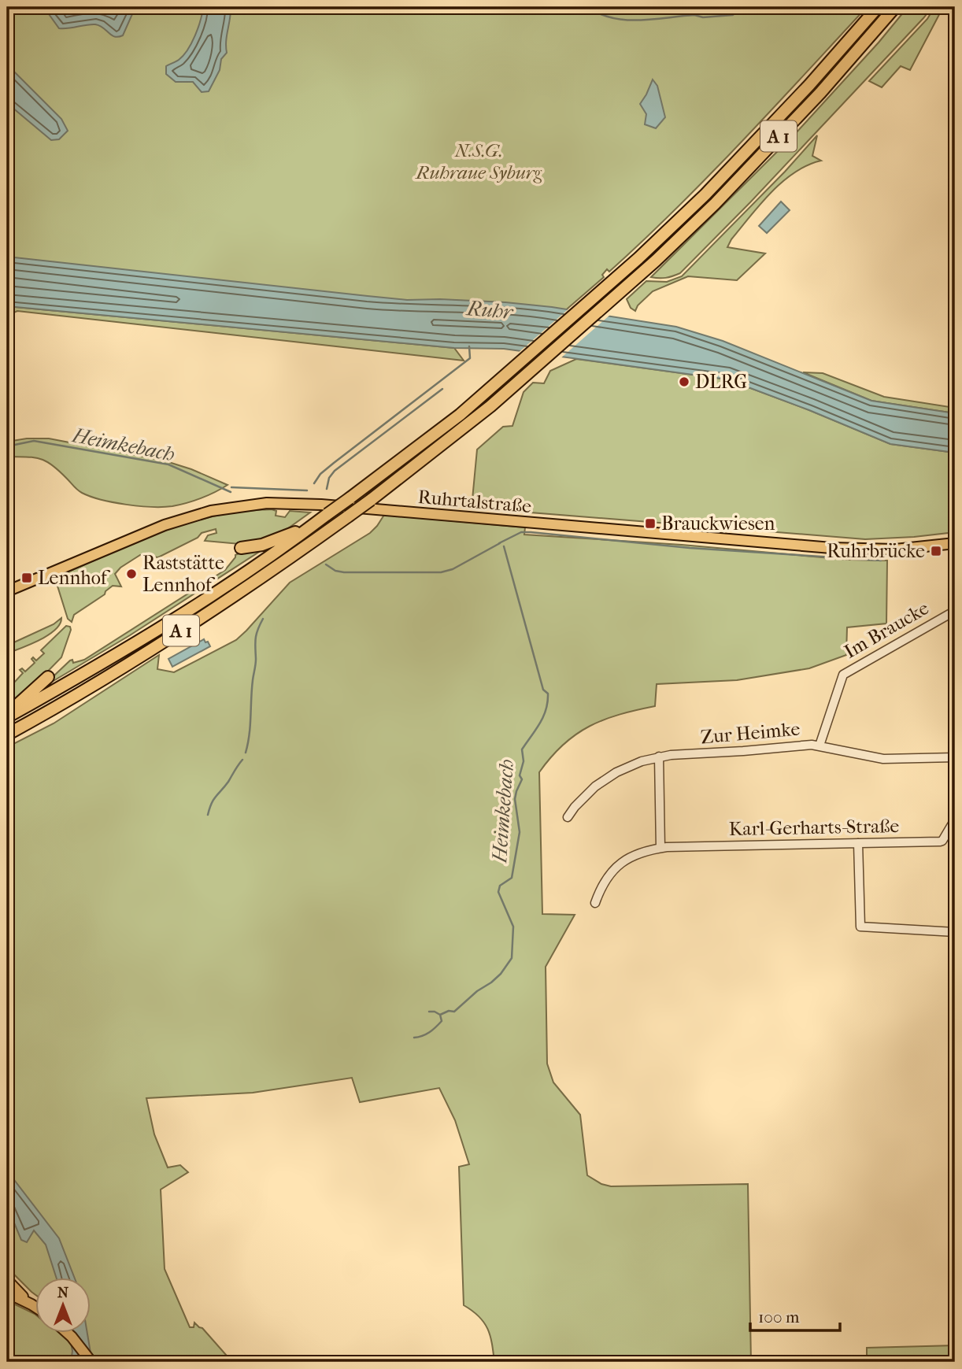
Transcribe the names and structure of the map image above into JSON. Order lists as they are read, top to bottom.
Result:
{
  "streets": {
    "highway": ["A 1"],
    "main road": ["Ruhrtalstraße"],
    "street": ["Im Braucke", "Zur Heimke", "Karl-Gerharts-Straße"]
  },
  "crossings": [
    ["Im Braucke", "Zur Heimke"]
  ],
  "water": ["Ruhr", "Heimkebach"],
  "parks": ["N.S.G. Ruhraue Syburg"],
  "places": {
    "other": ["DLRG", "Raststätte Lennhof"],
    "transit": ["Brauckwiesen", "Ruhrbrücke", "Lennhof"]
  },
  "scale_bar": "100 m",
  "north": "top"
}
